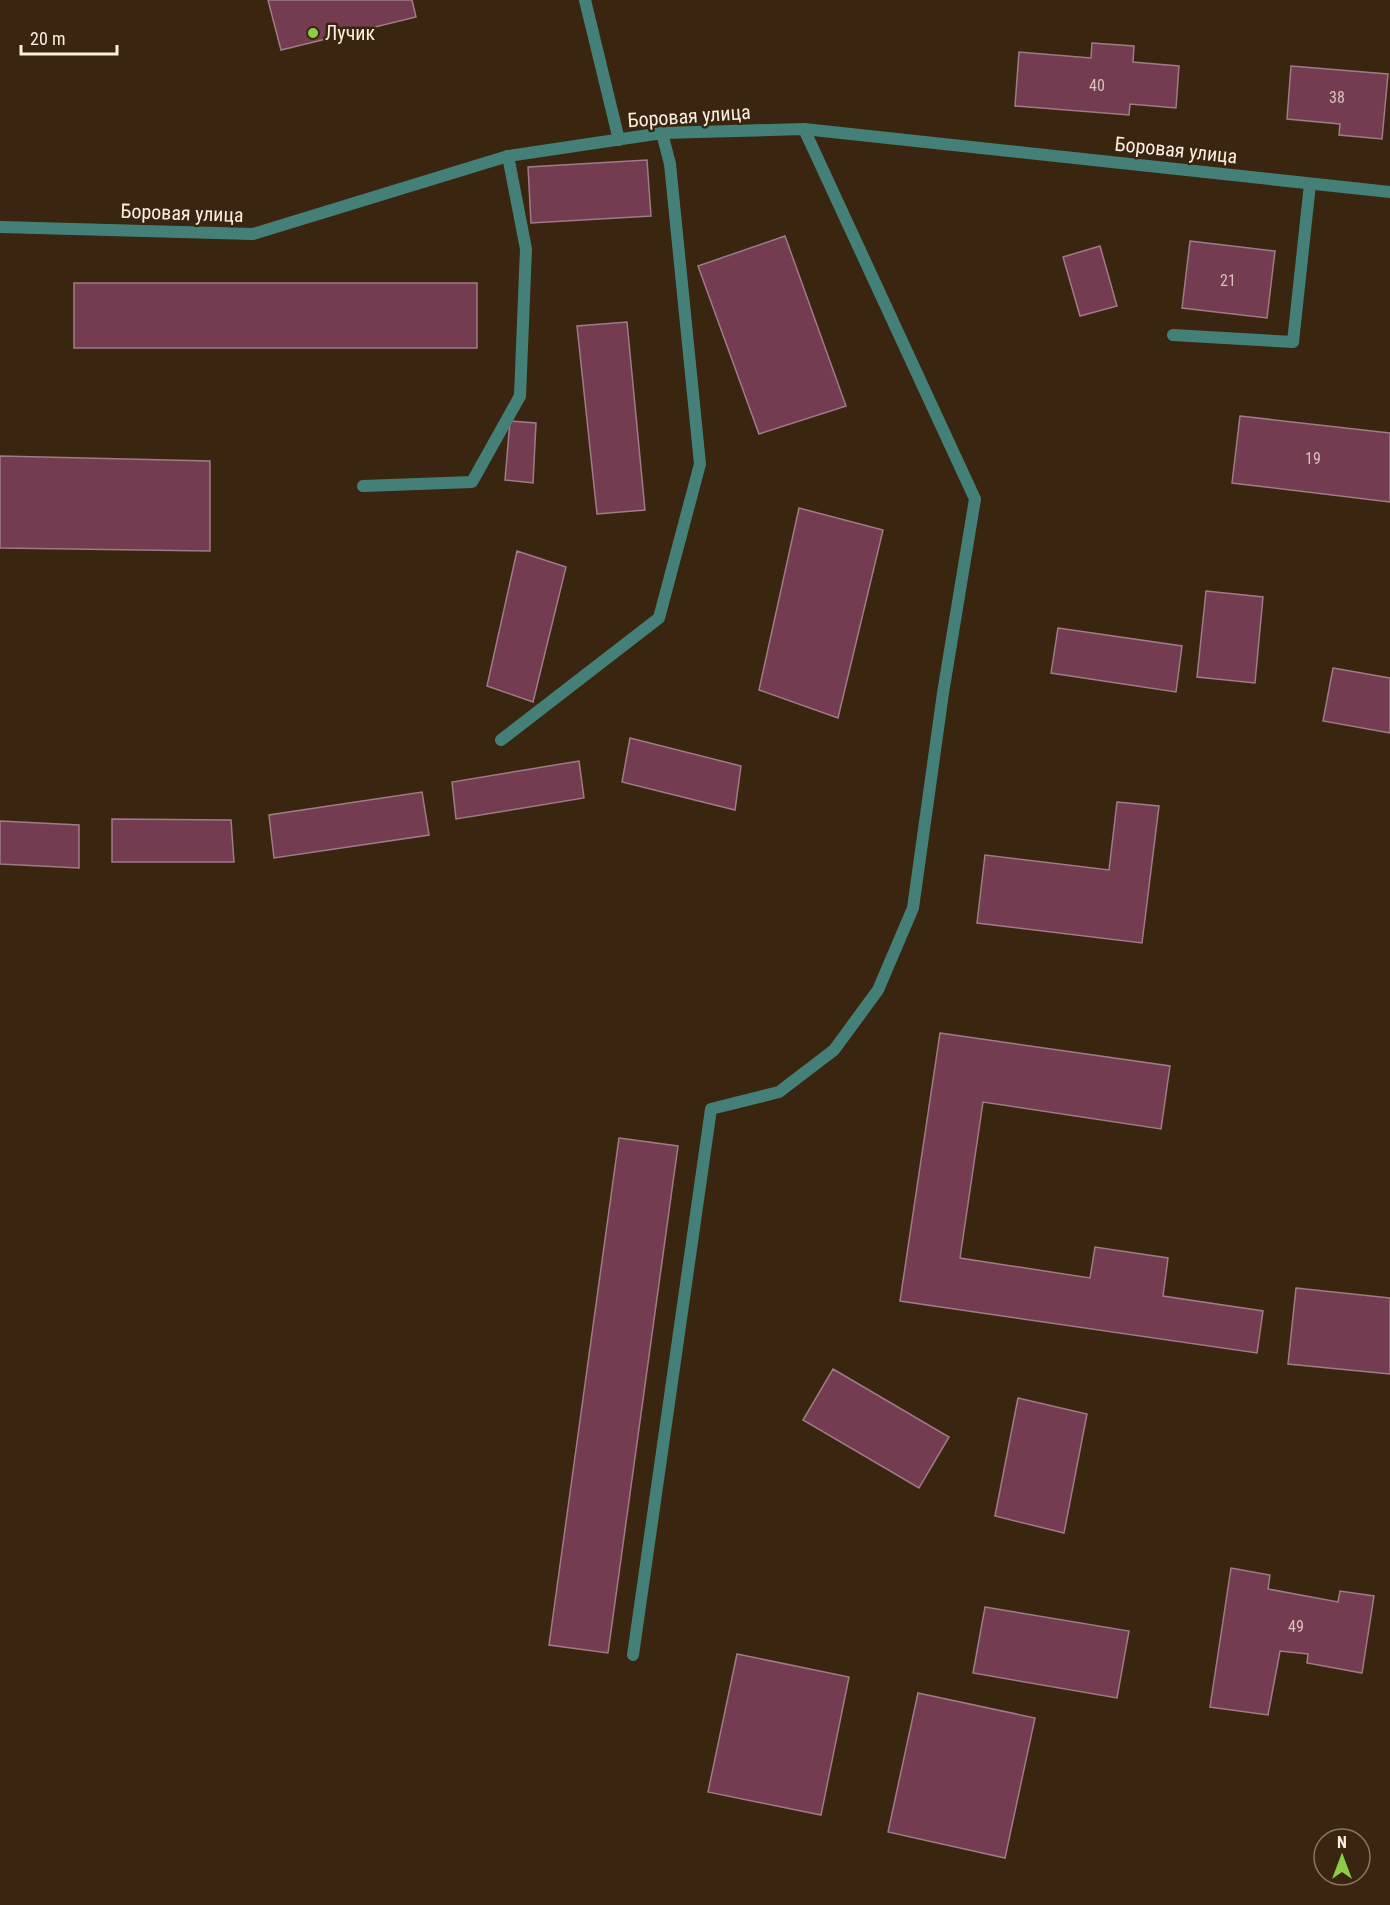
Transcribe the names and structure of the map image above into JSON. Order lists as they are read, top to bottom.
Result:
{
  "streets": {
    "street": ["Боровая улица"]
  },
  "places": ["Лучик"],
  "house_numbers": [
    "40",
    "38",
    "21",
    "19",
    "49"
  ],
  "scale_bar": "20 m",
  "north": "top"
}
